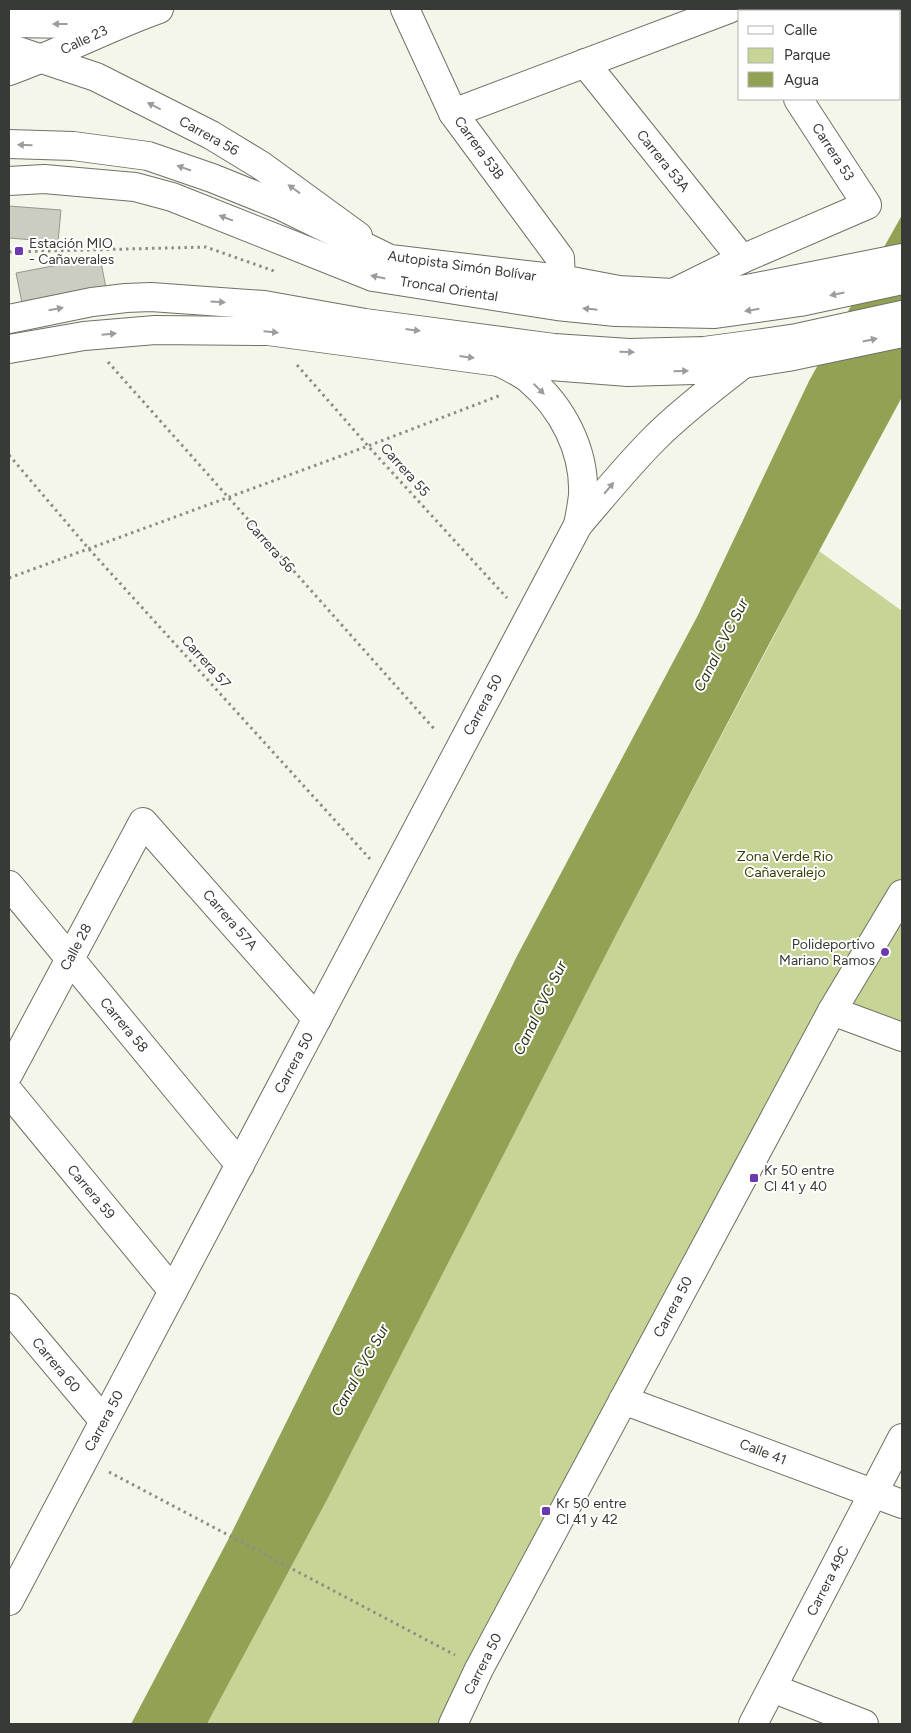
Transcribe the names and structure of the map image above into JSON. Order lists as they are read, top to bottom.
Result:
{
  "streets": {
    "main road": [
      "Calle 23",
      "Carrera 56",
      "Carrera 53B",
      "Carrera 53",
      "Carrera 53A",
      "Autopista Simón Bolívar",
      "Troncal Oriental",
      "Carrera 50",
      "Carrera 57A",
      "Calle 28",
      "Carrera 58",
      "Carrera 59",
      "Carrera 60",
      "Calle 41",
      "Carrera 49C"
    ],
    "path": ["Carrera 55", "Carrera 57"]
  },
  "crossings": [
    ["Calle 23", "Carrera 56"],
    ["Carrera 56", "Autopista Simón Bolívar"],
    ["Carrera 56", "Carrera 50"],
    ["Carrera 53B", "Autopista Simón Bolívar"],
    ["Carrera 53", "Carrera 53A"],
    ["Autopista Simón Bolívar", "Troncal Oriental"],
    ["Carrera 55", "Carrera 50"],
    ["Carrera 57", "Carrera 50"],
    ["Carrera 50", "Carrera 57A"],
    ["Carrera 50", "Carrera 58"],
    ["Carrera 50", "Carrera 59"],
    ["Carrera 50", "Carrera 60"],
    ["Carrera 50", "Calle 41"],
    ["Carrera 57A", "Calle 28"],
    ["Calle 28", "Carrera 58"],
    ["Calle 41", "Carrera 49C"]
  ],
  "one_way": ["Carrera 56"],
  "water": ["Canal CVC Sur"],
  "parks": ["Zona Verde Rio Cañaveralejo"],
  "places": {
    "transit": ["Estación MIO - Cañaverales", "Kr 50 entre Cl 41 y 40", "Kr 50 entre Cl 41 y 42"],
    "other": ["Polideportivo Mariano Ramos"]
  },
  "legend": ["Calle", "Parque", "Agua"]
}
